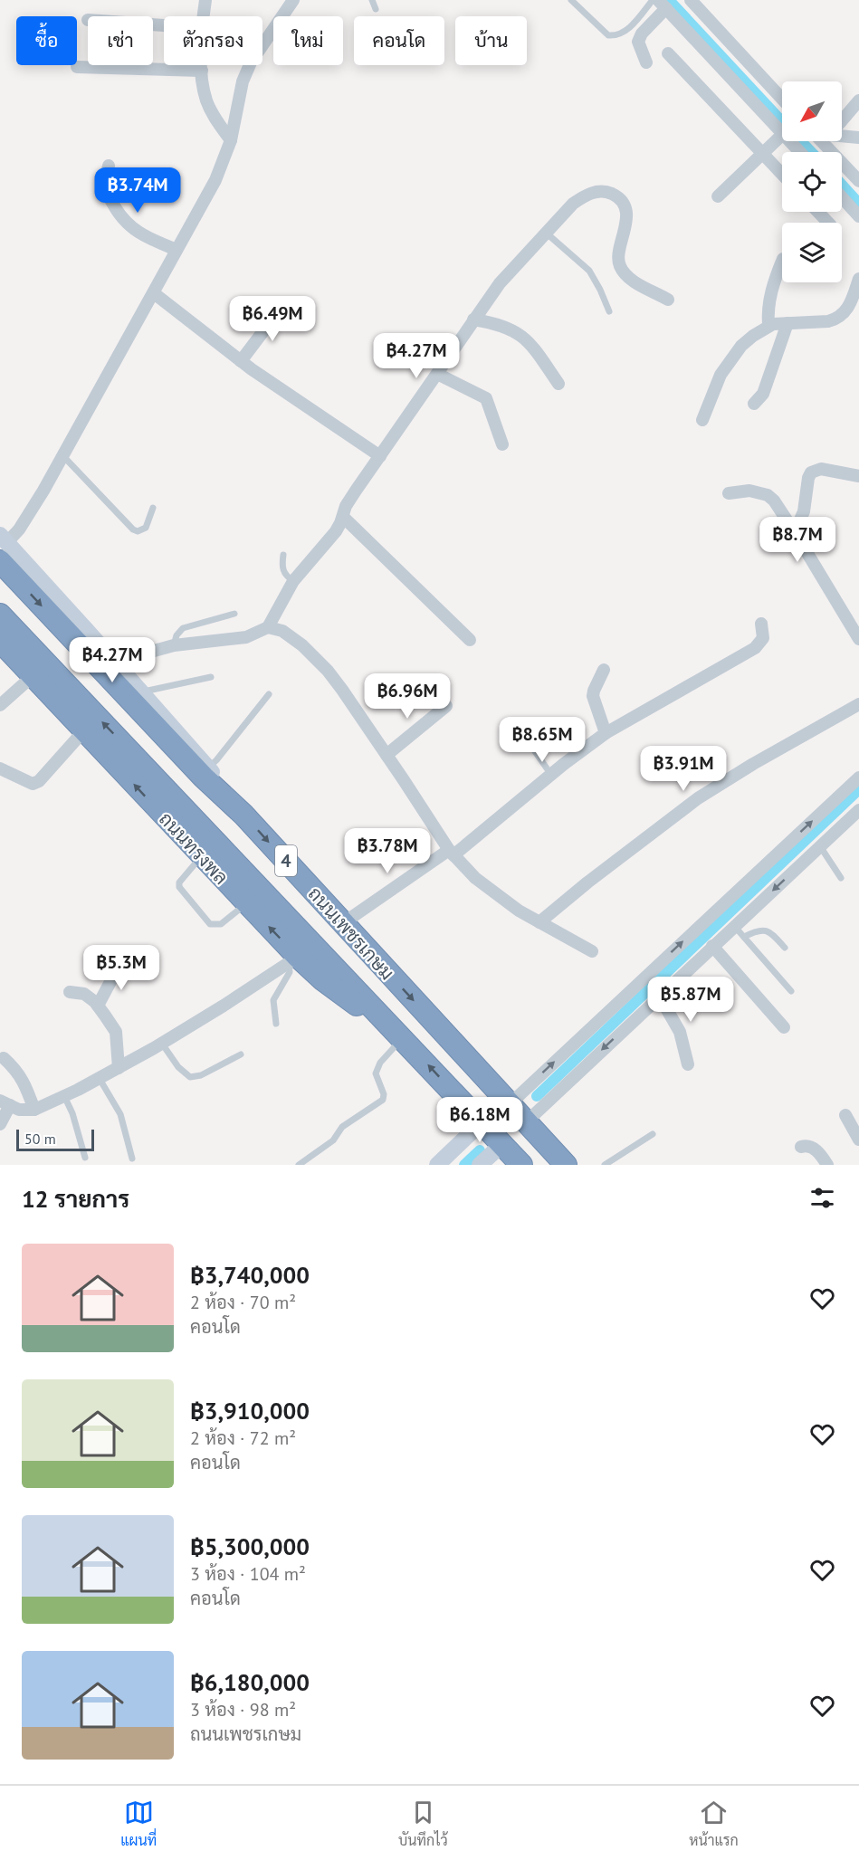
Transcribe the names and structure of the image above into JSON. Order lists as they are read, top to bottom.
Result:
{
  "streets": {
    "highway": ["ถนนทรงพล", "4", "ถนนเพชรเกษม"]
  },
  "crossings": [
    ["ถนนทรงพล", "ถนนเพชรเกษม"],
    ["4", "ถนนเพชรเกษม"]
  ],
  "one_way": ["ถนนทรงพล"],
  "scale_bar": "50 m",
  "north": "bottom left",
  "page": {
    "chip": [
      "ซื้อ",
      "เช่า",
      "ตัวกรอง",
      "ใหม่",
      "คอนโด",
      "บ้าน"
    ],
    "price": [
      "฿3.74M",
      "฿6.49M",
      "฿4.27M",
      "฿8.7M",
      "฿4.27M",
      "฿6.96M",
      "฿8.65M",
      "฿3.91M",
      "฿3.78M",
      "฿5.3M",
      "฿5.87M",
      "฿6.18M"
    ],
    "scale": "50 m",
    "heading": "12 รายการ",
    "list": [
      {
        "name": "฿3,740,000",
        "note": "2 ห้อง · 70 m² · คอนโด"
      },
      {
        "name": "฿3,910,000",
        "note": "2 ห้อง · 72 m² · คอนโด"
      },
      {
        "name": "฿5,300,000",
        "note": "3 ห้อง · 104 m² · คอนโด"
      },
      {
        "name": "฿6,180,000",
        "note": "3 ห้อง · 98 m² · ถนนเพชรเกษม"
      }
    ],
    "tabs": ["แผนที่", "บันทึกไว้", "หน้าแรก"]
  }
}
